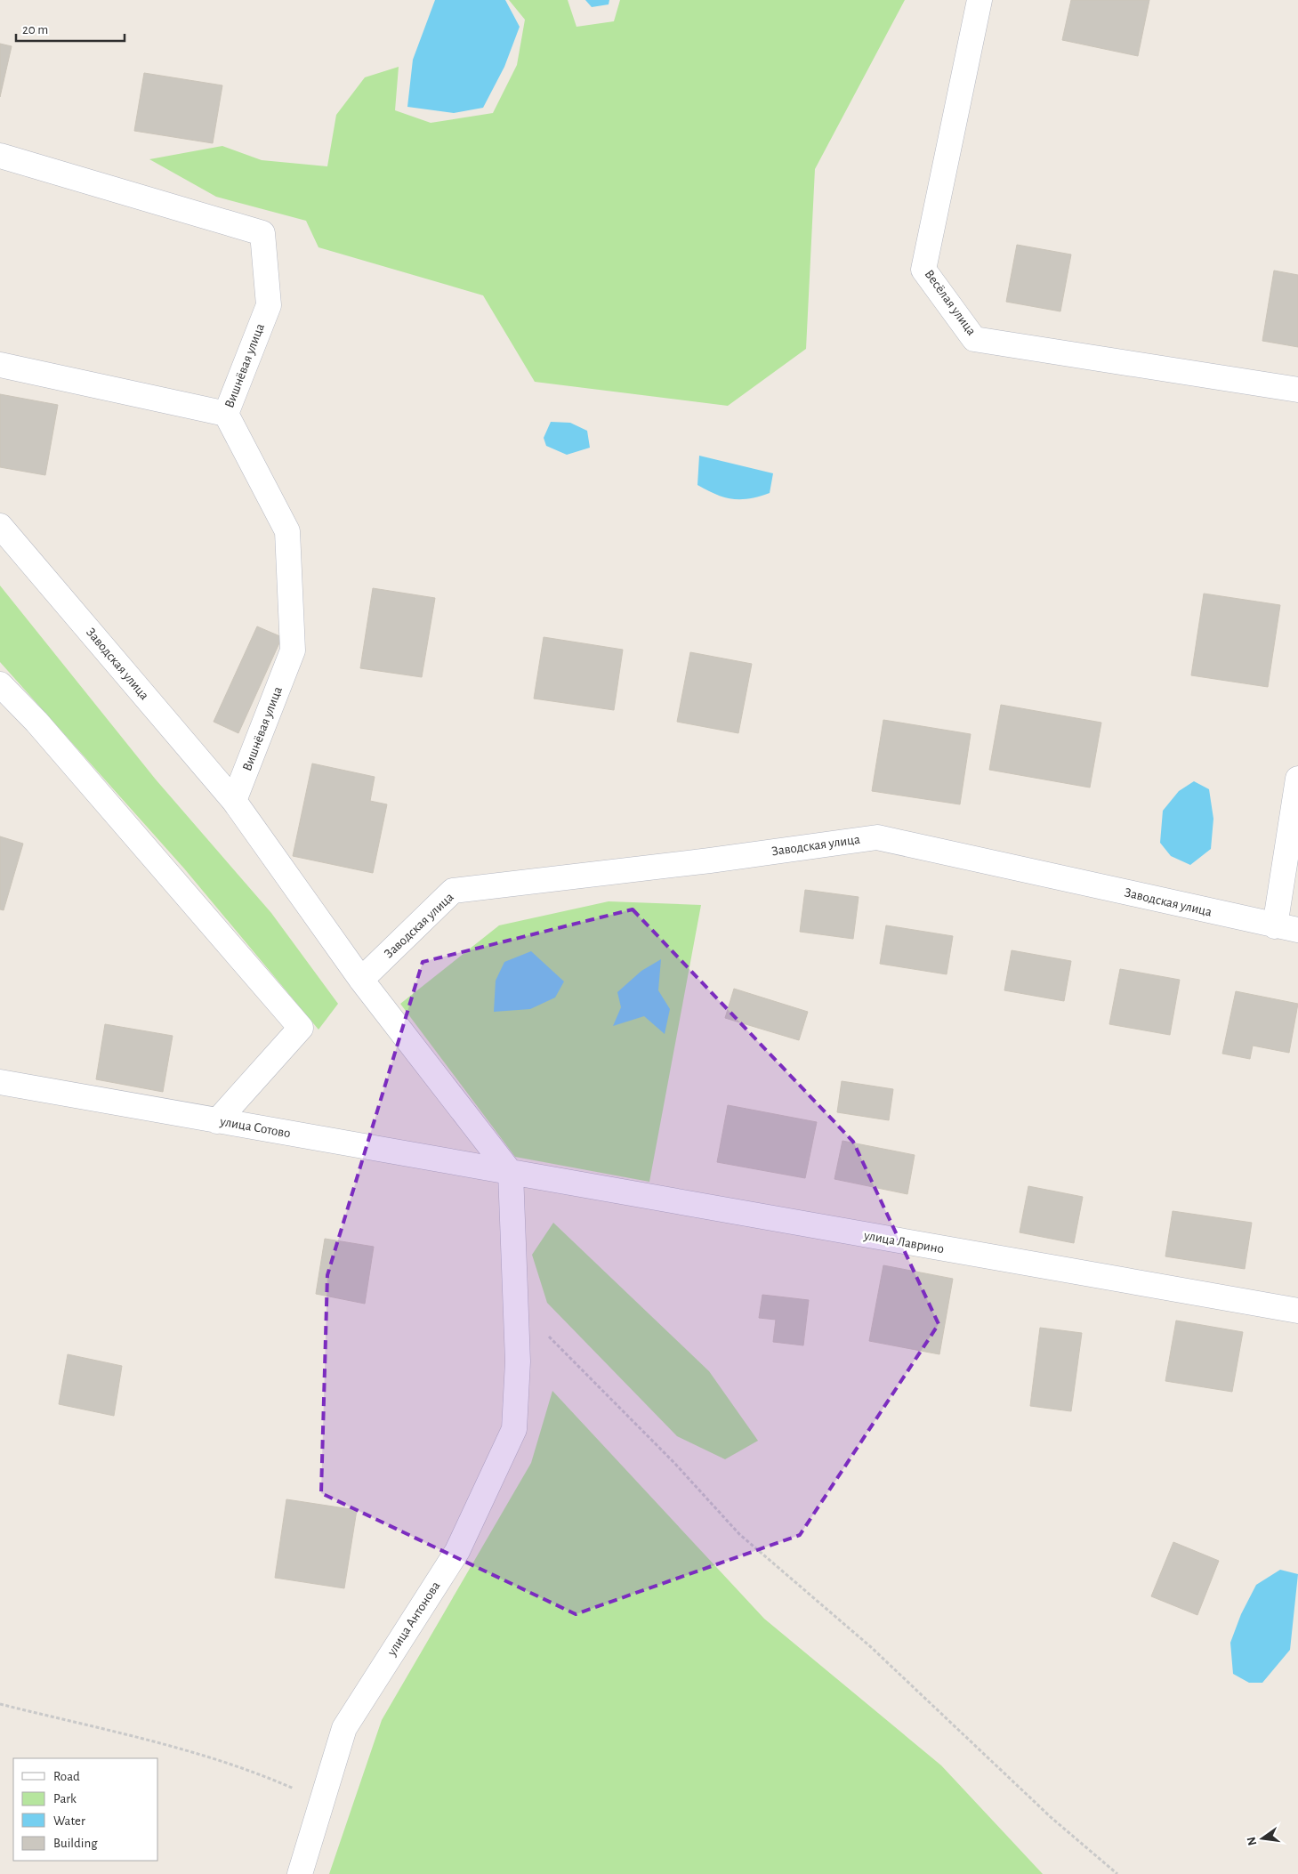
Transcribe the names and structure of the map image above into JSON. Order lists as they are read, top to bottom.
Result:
{
  "streets": {
    "street": [
      "Весёлая улица",
      "Вишнёвая улица",
      "Заводская улица",
      "улица Сотово",
      "улица Лаврино",
      "улица Антонова"
    ]
  },
  "crossings": [
    ["Вишнёвая улица", "Заводская улица"],
    ["Заводская улица", "улица Сотово"],
    ["Заводская улица", "улица Лаврино"],
    ["Заводская улица", "улица Антонова"],
    ["улица Сотово", "улица Лаврино"],
    ["улица Сотово", "улица Антонова"],
    ["улица Лаврино", "улица Антонова"]
  ],
  "legend": [
    "Road",
    "Park",
    "Water",
    "Building"
  ],
  "scale_bar": "20 m",
  "north": "left"
}
